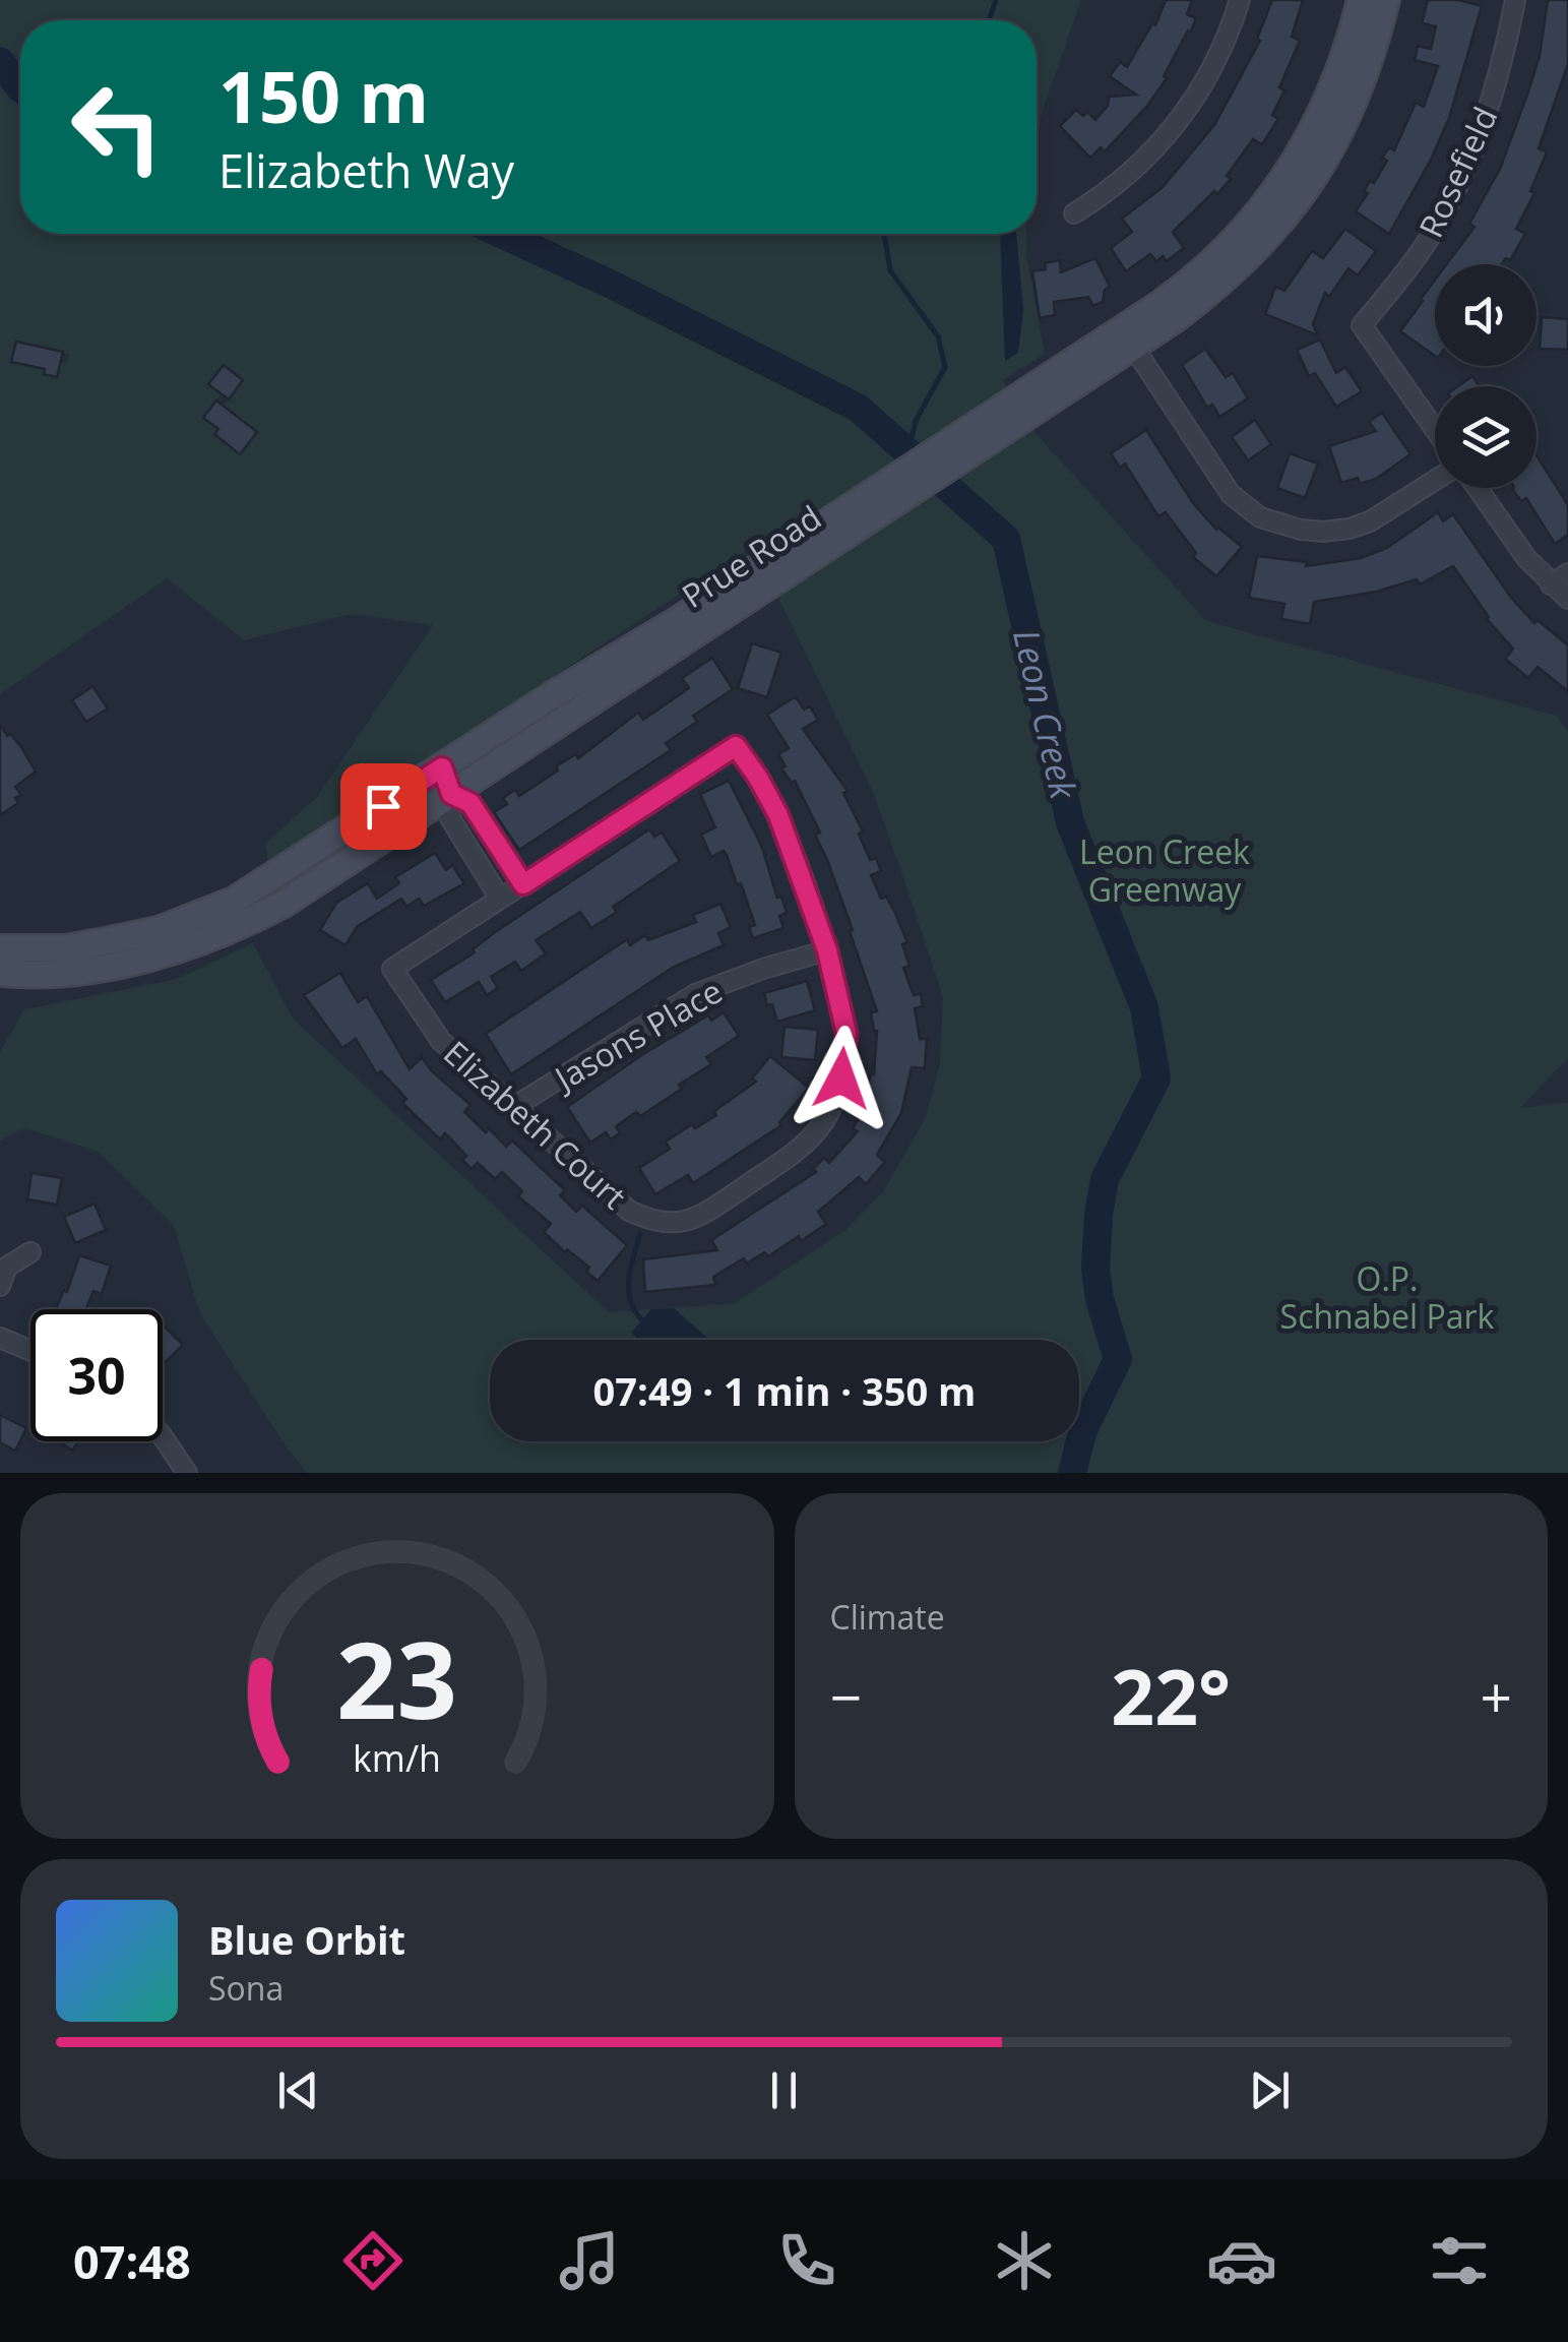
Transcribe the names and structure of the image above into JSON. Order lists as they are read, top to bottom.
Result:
{
  "streets": {
    "main road": ["Prue Road"],
    "street": ["Rosefield", "Jasons Place", "Elizabeth Court"]
  },
  "crossings": [
    ["Jasons Place", "Elizabeth Court"]
  ],
  "water": ["Leon Creek"],
  "parks": ["Leon Creek Greenway", "O.P. Schnabel Park"],
  "page": {
    "turn": ["150 m", "Elizabeth Way"],
    "limit": "30",
    "trip": "07:49 · 1 min · 350 m",
    "tile": "Climate",
    "heat": ["−", "22°", "+"],
    "song": ["Blue Orbit", "Sona"],
    "tabs": "07:48",
    "gauge": ["23", "km/h"]
  }
}
